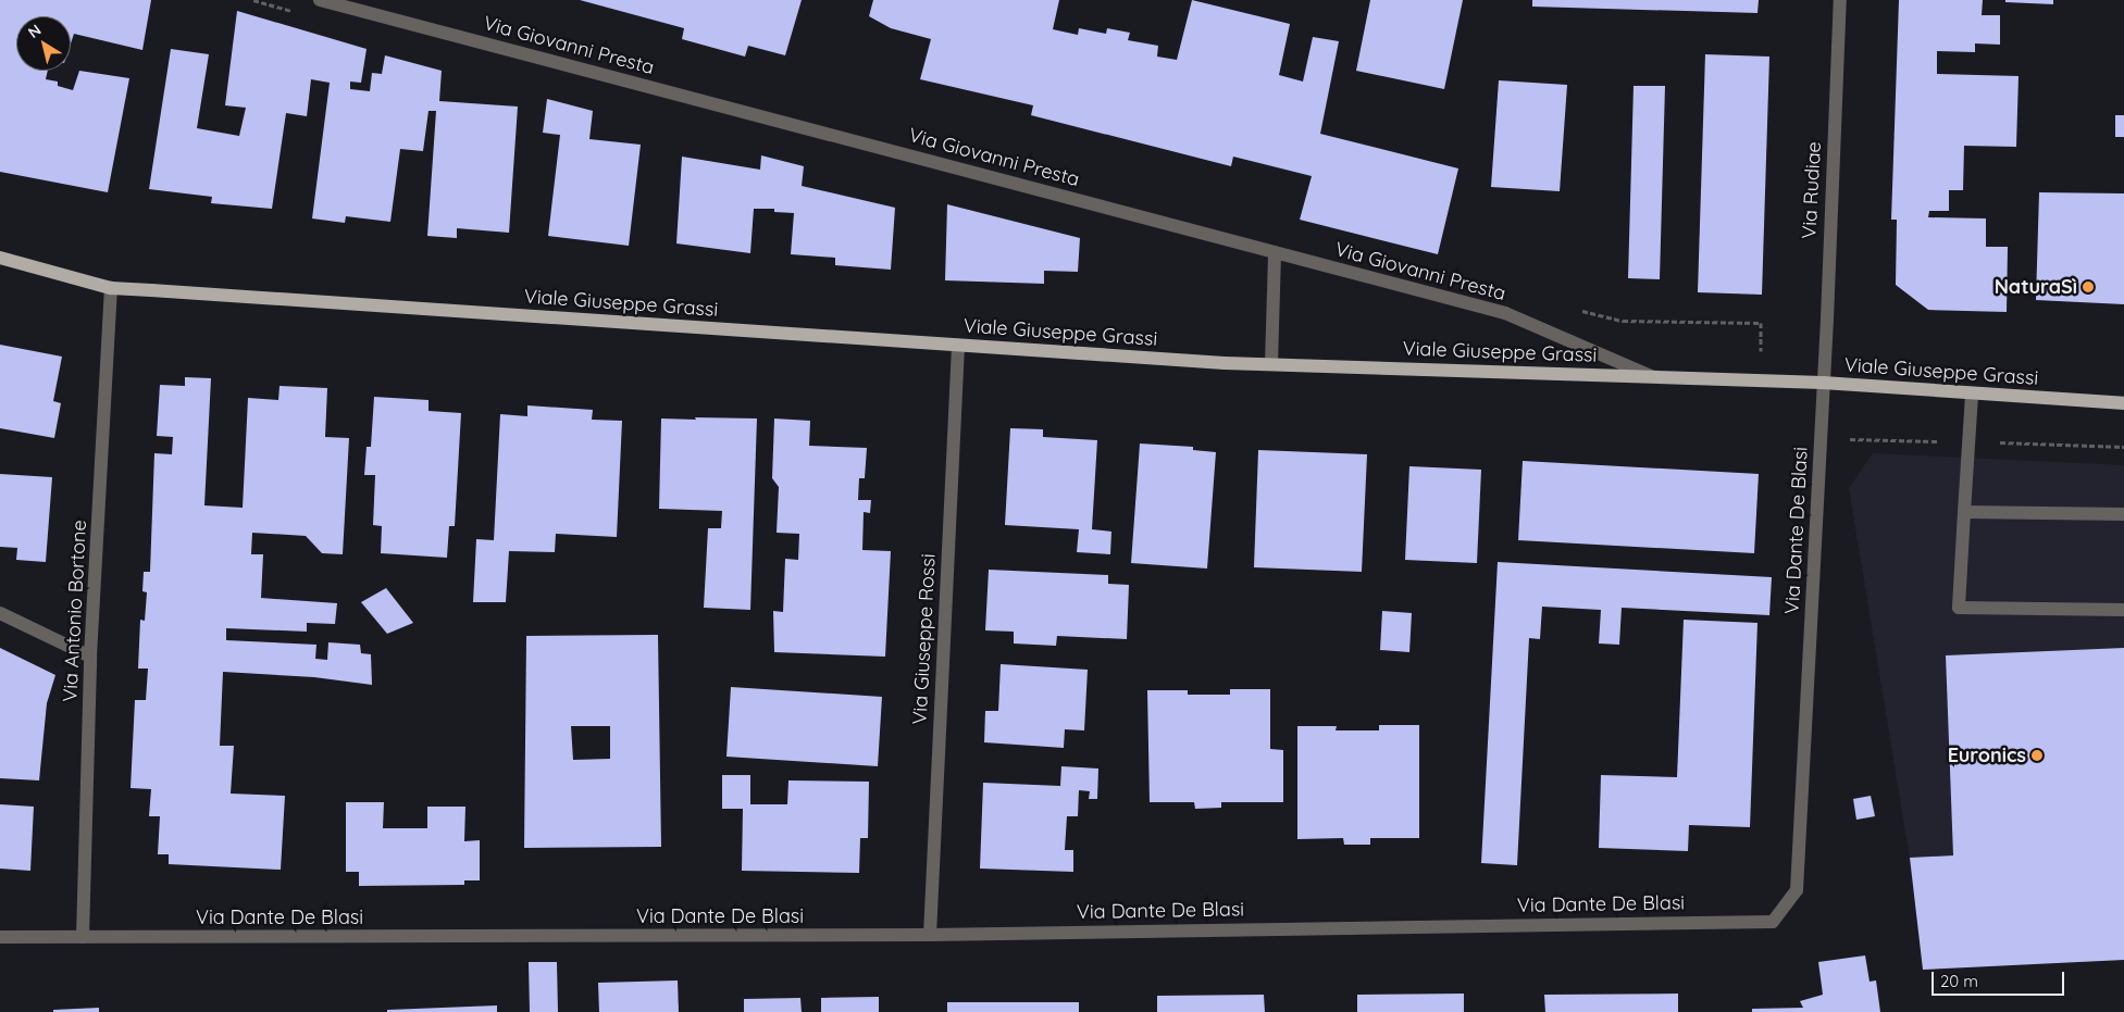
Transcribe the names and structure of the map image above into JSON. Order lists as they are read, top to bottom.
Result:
{
  "streets": {
    "main road": ["Viale Giuseppe Grassi"],
    "street": [
      "Via Giovanni Presta",
      "Via Rudiae",
      "Via Dante De Blasi",
      "Via Antonio Bortone",
      "Via Giuseppe Rossi"
    ]
  },
  "crossings": [
    ["Via Giovanni Presta", "Viale Giuseppe Grassi"],
    ["Via Rudiae", "Viale Giuseppe Grassi"],
    ["Via Rudiae", "Via Dante De Blasi"],
    ["Viale Giuseppe Grassi", "Via Dante De Blasi"],
    ["Viale Giuseppe Grassi", "Via Antonio Bortone"],
    ["Viale Giuseppe Grassi", "Via Giuseppe Rossi"],
    ["Via Dante De Blasi", "Via Antonio Bortone"],
    ["Via Dante De Blasi", "Via Giuseppe Rossi"]
  ],
  "places": ["NaturaSì", "Euronics"],
  "scale_bar": "20 m",
  "north": "top left"
}
